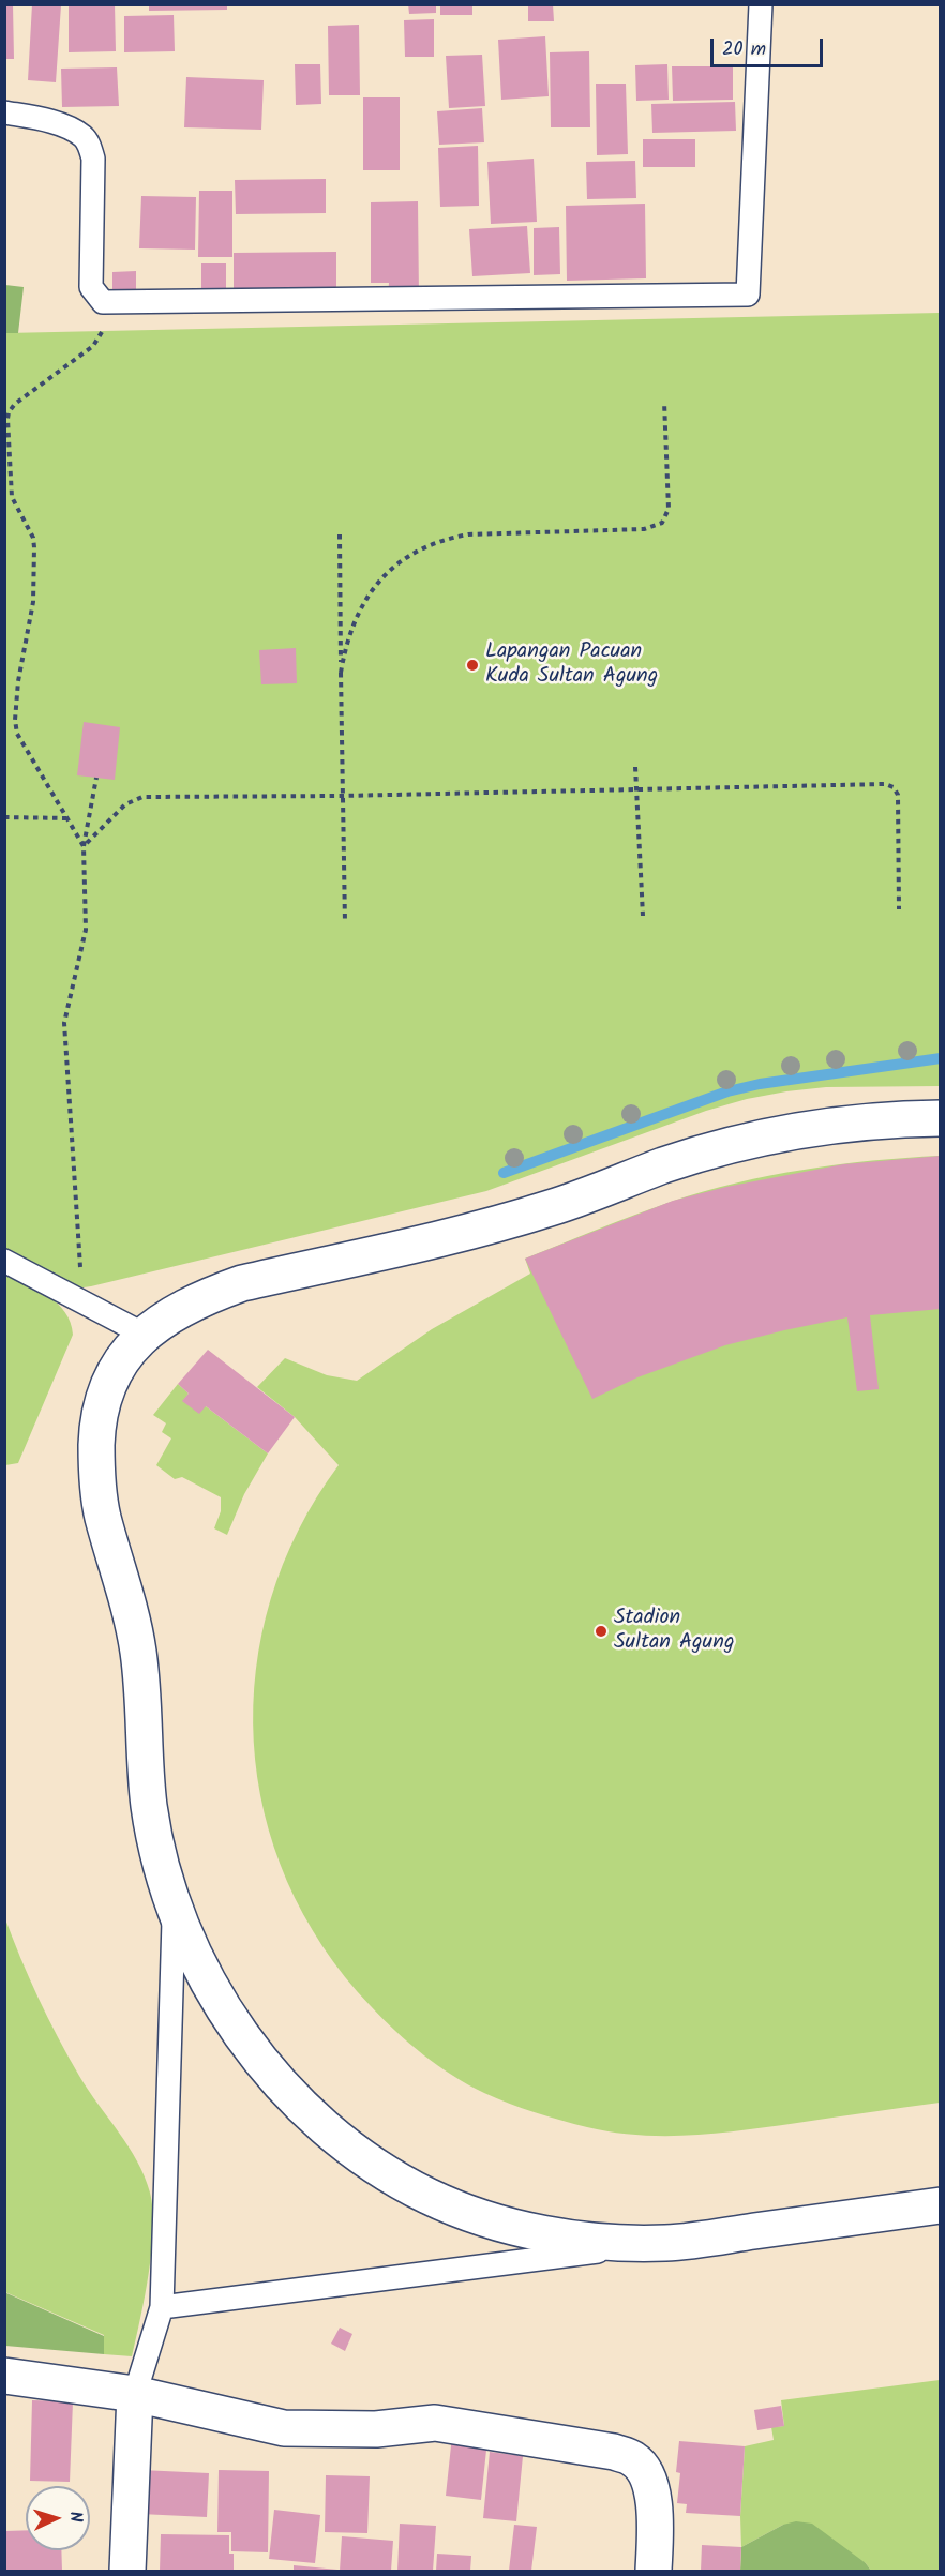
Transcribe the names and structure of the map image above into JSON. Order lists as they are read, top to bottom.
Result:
{
  "places": ["Lapangan Pacuan Kuda Sultan Agung", "Stadion Sultan Agung"],
  "scale_bar": "20 m",
  "north": "right"
}
